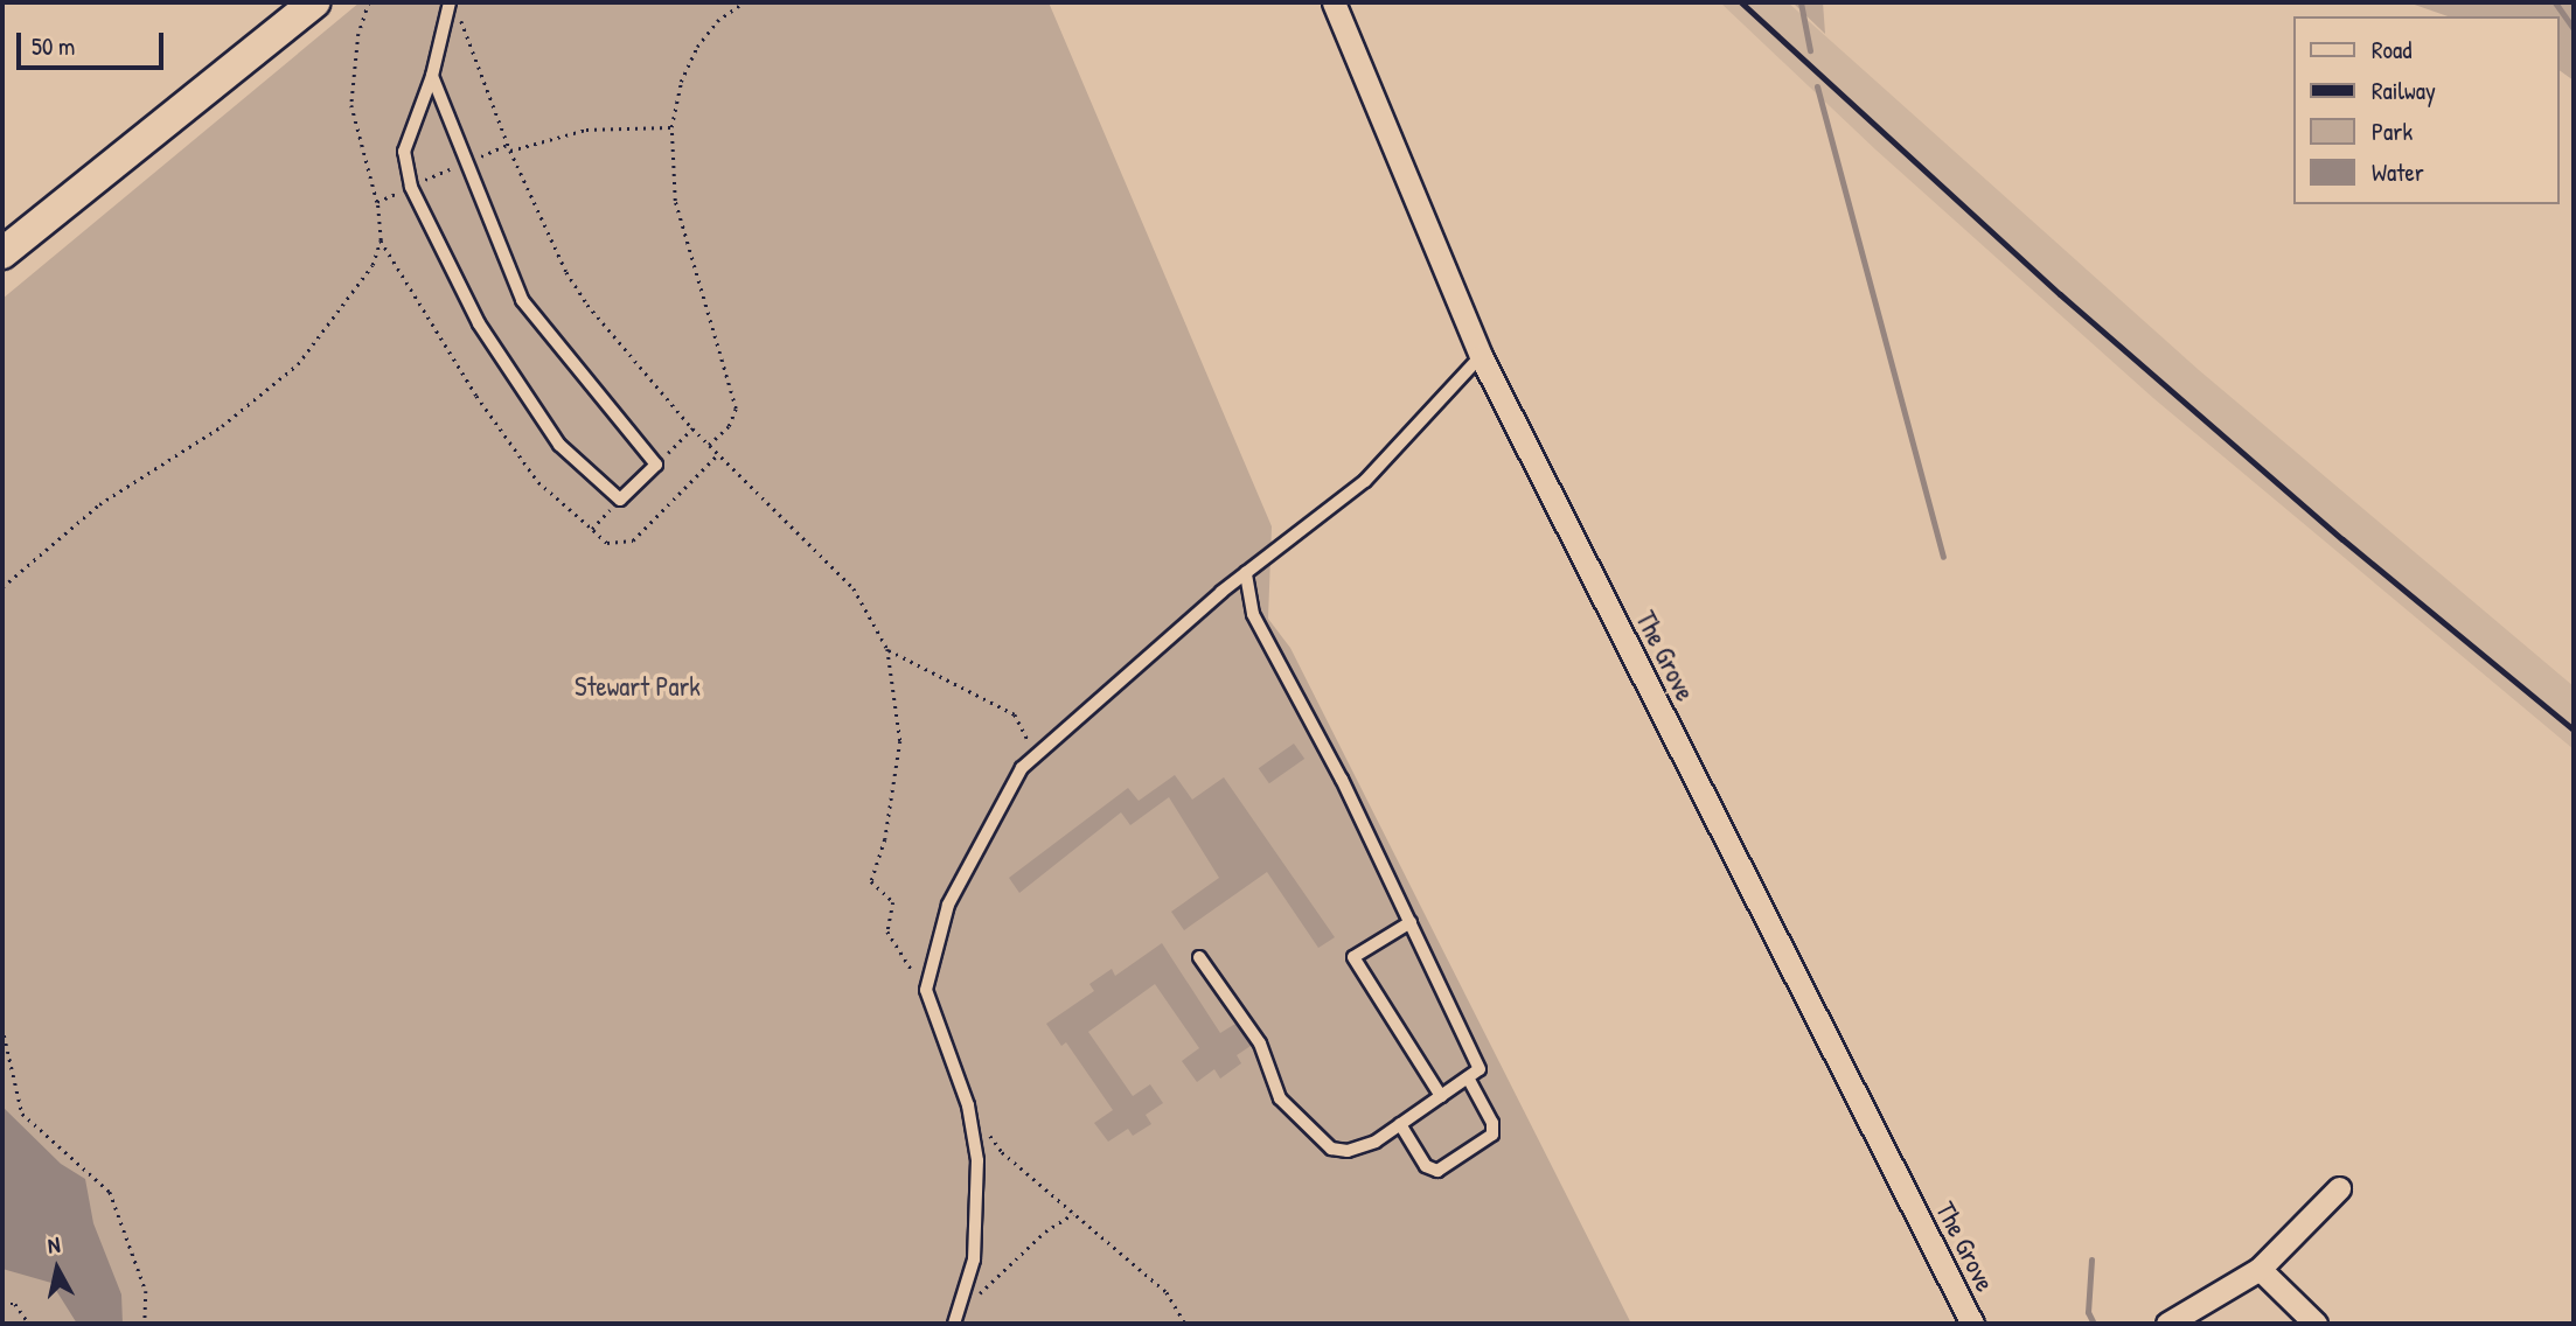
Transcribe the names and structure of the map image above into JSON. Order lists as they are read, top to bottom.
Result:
{
  "streets": {
    "street": ["The Grove"]
  },
  "parks": ["Stewart Park"],
  "legend": [
    "Road",
    "Railway",
    "Park",
    "Water"
  ],
  "scale_bar": "50 m",
  "north": "top"
}
